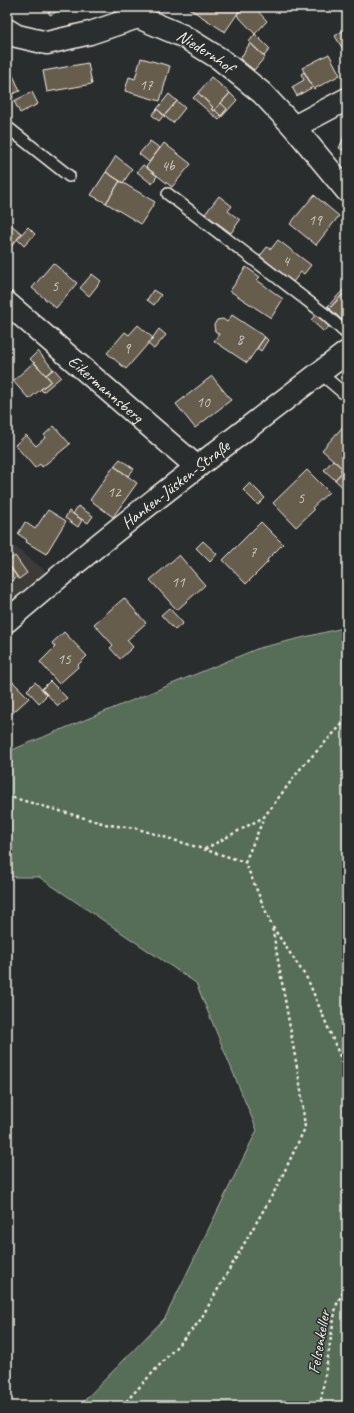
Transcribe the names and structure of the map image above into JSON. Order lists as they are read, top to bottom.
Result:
{
  "streets": {
    "street": ["Niedernhof", "Eikermannsberg", "Hanken-Jüsken-Straße"],
    "path": ["Felsenkeller"]
  },
  "crossings": [
    ["Eikermannsberg", "Hanken-Jüsken-Straße"]
  ],
  "house_numbers": [
    "17",
    "4b",
    "19",
    "4",
    "5",
    "8",
    "9",
    "10",
    "12",
    "5",
    "7",
    "11",
    "15"
  ]
}
